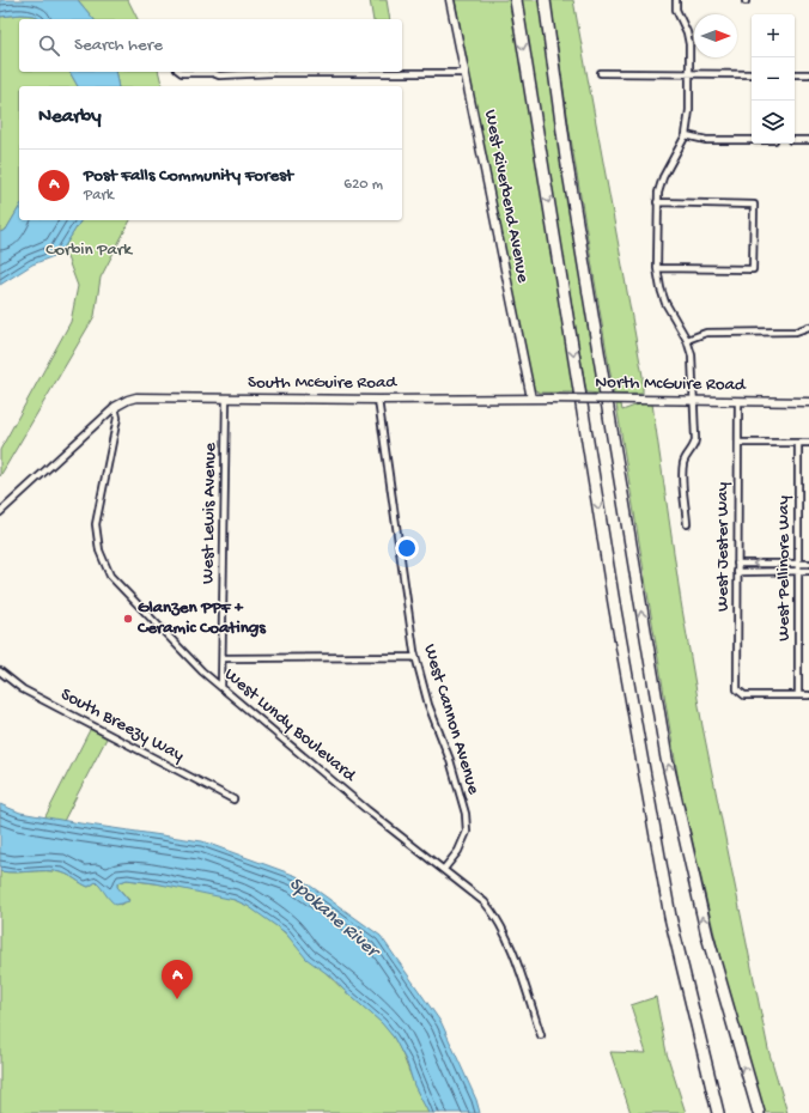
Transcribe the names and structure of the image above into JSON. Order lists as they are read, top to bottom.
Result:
{
  "streets": {
    "street": [
      "West Riverbend Avenue",
      "South McGuire Road",
      "North McGuire Road",
      "West Lewis Avenue",
      "West Jester Way",
      "West Pellinore Way",
      "West Cannon Avenue",
      "South Breezy Way",
      "West Lundy Boulevard"
    ]
  },
  "crossings": [
    ["West Riverbend Avenue", "South McGuire Road"],
    ["West Riverbend Avenue", "North McGuire Road"],
    ["South McGuire Road", "North McGuire Road"],
    ["South McGuire Road", "West Lewis Avenue"],
    ["South McGuire Road", "West Cannon Avenue"],
    ["South McGuire Road", "West Lundy Boulevard"],
    ["North McGuire Road", "West Jester Way"],
    ["West Lewis Avenue", "West Lundy Boulevard"],
    ["West Jester Way", "West Pellinore Way"],
    ["West Cannon Avenue", "West Lundy Boulevard"]
  ],
  "water": ["Spokane River"],
  "parks": ["Corbin Park"],
  "places": ["Glanzen PPF + Ceramic Coatings"],
  "north": "right",
  "page": {
    "map_buttons": ["+", "−"],
    "search": "Search here",
    "heading": "Nearby",
    "list": [
      {
        "mark": "A",
        "name": "Post Falls Community Forest",
        "note": "Park",
        "value": "620 m"
      }
    ],
    "pins": "A"
  }
}
